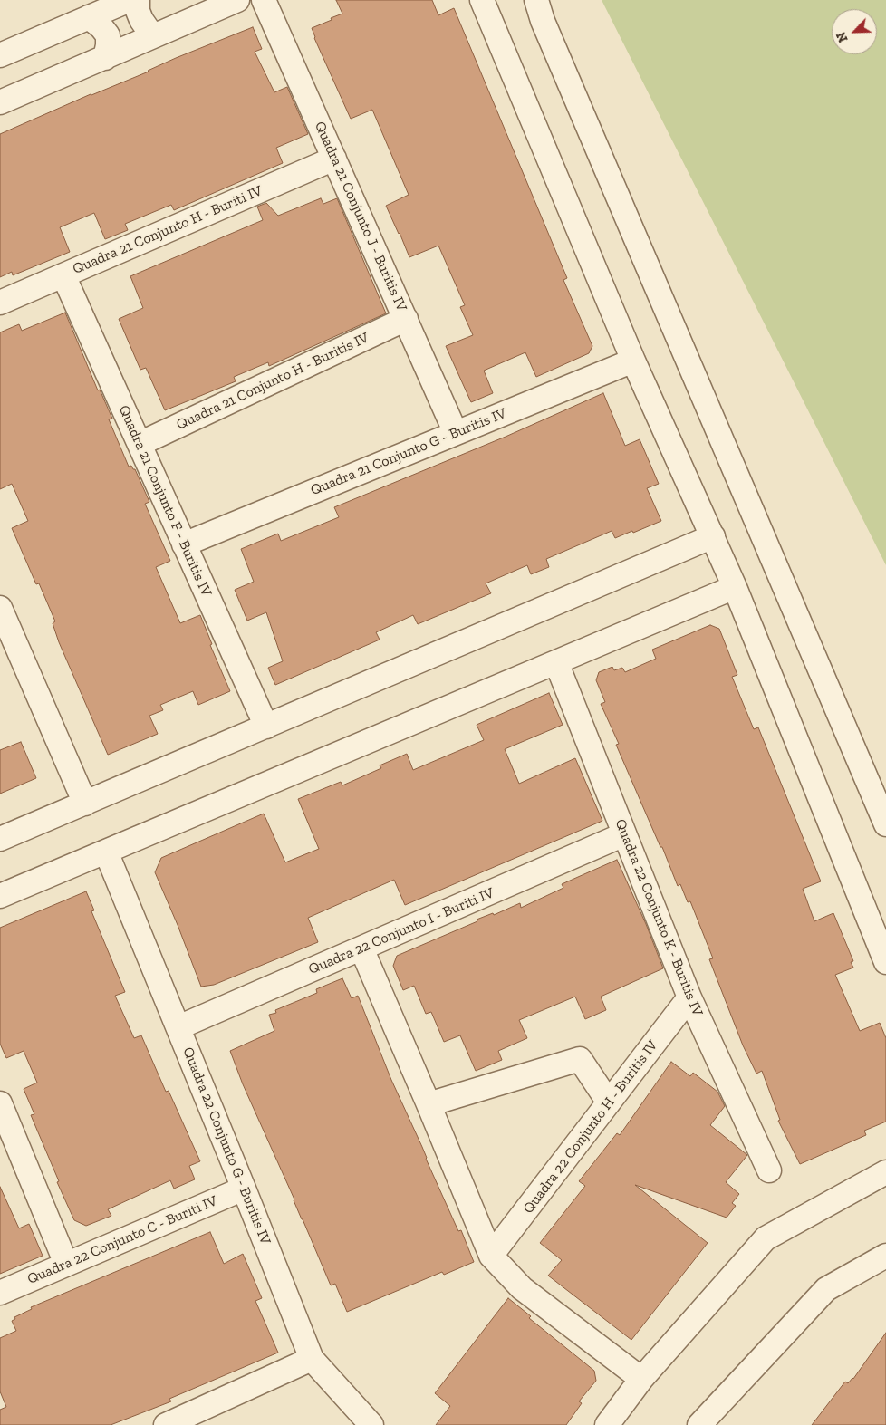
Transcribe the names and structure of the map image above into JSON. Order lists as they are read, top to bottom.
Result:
{
  "streets": {
    "street": [
      "Quadra 21 Conjunto J - Buritis IV",
      "Quadra 21 Conjunto H - Buriti IV",
      "Quadra 21 Conjunto H - Buritis IV",
      "Quadra 21 Conjunto G - Buritis IV",
      "Quadra 21 Conjunto F - Buritis IV",
      "Quadra 22 Conjunto K - Buritis IV",
      "Quadra 22 Conjunto I - Buriti IV",
      "Quadra 22 Conjunto H - Buritis IV",
      "Quadra 22 Conjunto G - Buritis IV",
      "Quadra 22 Conjunto C - Buriti IV"
    ]
  },
  "crossings": [
    ["Quadra 21 Conjunto J - Buritis IV", "Quadra 21 Conjunto H - Buriti IV"],
    ["Quadra 21 Conjunto J - Buritis IV", "Quadra 21 Conjunto H - Buritis IV"],
    ["Quadra 21 Conjunto J - Buritis IV", "Quadra 21 Conjunto G - Buritis IV"],
    ["Quadra 21 Conjunto H - Buriti IV", "Quadra 21 Conjunto F - Buritis IV"],
    ["Quadra 21 Conjunto H - Buritis IV", "Quadra 21 Conjunto F - Buritis IV"],
    ["Quadra 21 Conjunto G - Buritis IV", "Quadra 21 Conjunto F - Buritis IV"],
    ["Quadra 22 Conjunto K - Buritis IV", "Quadra 22 Conjunto I - Buriti IV"],
    ["Quadra 22 Conjunto K - Buritis IV", "Quadra 22 Conjunto H - Buritis IV"],
    ["Quadra 22 Conjunto I - Buriti IV", "Quadra 22 Conjunto G - Buritis IV"],
    ["Quadra 22 Conjunto G - Buritis IV", "Quadra 22 Conjunto C - Buriti IV"]
  ],
  "north": "bottom left"
}
